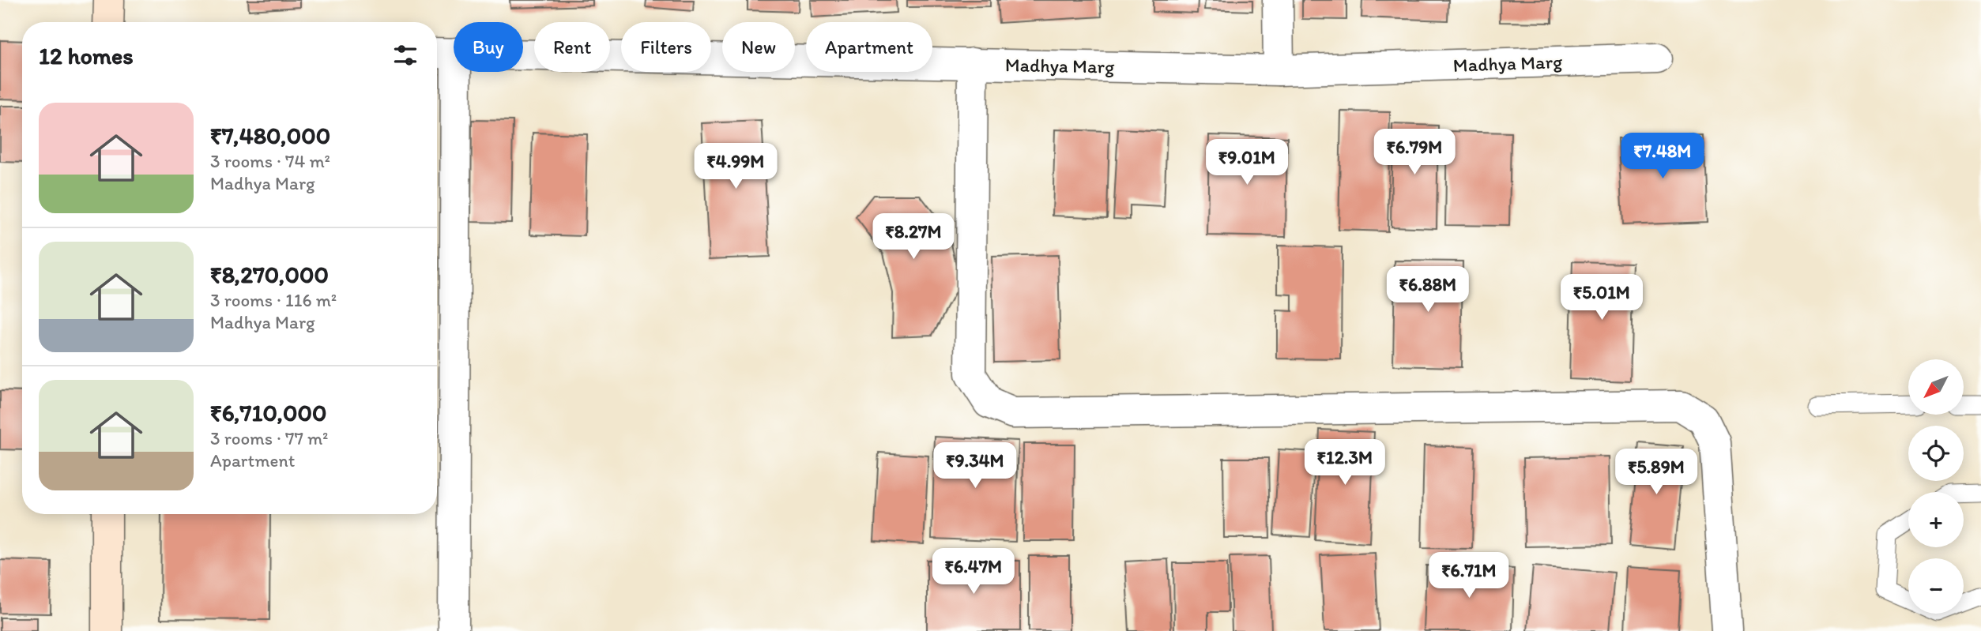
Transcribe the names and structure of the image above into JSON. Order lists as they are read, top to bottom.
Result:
{
  "streets": {
    "street": ["Madhya Marg"]
  },
  "north": "bottom left",
  "page": {
    "chip": [
      "Buy",
      "Rent",
      "Filters",
      "New",
      "Apartment"
    ],
    "heading": "12 homes",
    "list": [
      {
        "name": "₹7,480,000",
        "note": "3 rooms · 74 m² · Madhya Marg"
      },
      {
        "name": "₹8,270,000",
        "note": "3 rooms · 116 m² · Madhya Marg"
      },
      {
        "name": "₹6,710,000",
        "note": "3 rooms · 77 m² · Apartment"
      }
    ],
    "price": [
      "₹6.79M",
      "₹7.48M",
      "₹9.01M",
      "₹4.99M",
      "₹8.27M",
      "₹6.88M",
      "₹5.01M",
      "₹12.3M",
      "₹9.34M",
      "₹5.89M",
      "₹6.47M",
      "₹6.71M"
    ],
    "map_buttons": ["+", "−"]
  }
}
